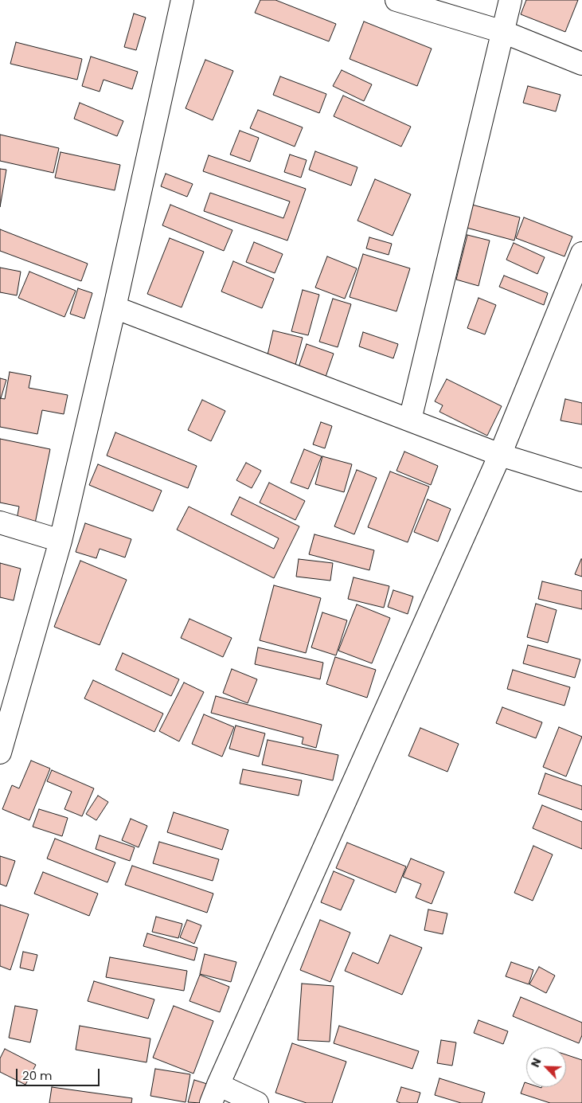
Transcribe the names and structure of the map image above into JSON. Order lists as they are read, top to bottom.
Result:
{
  "scale_bar": "20 m",
  "north": "top left"
}
